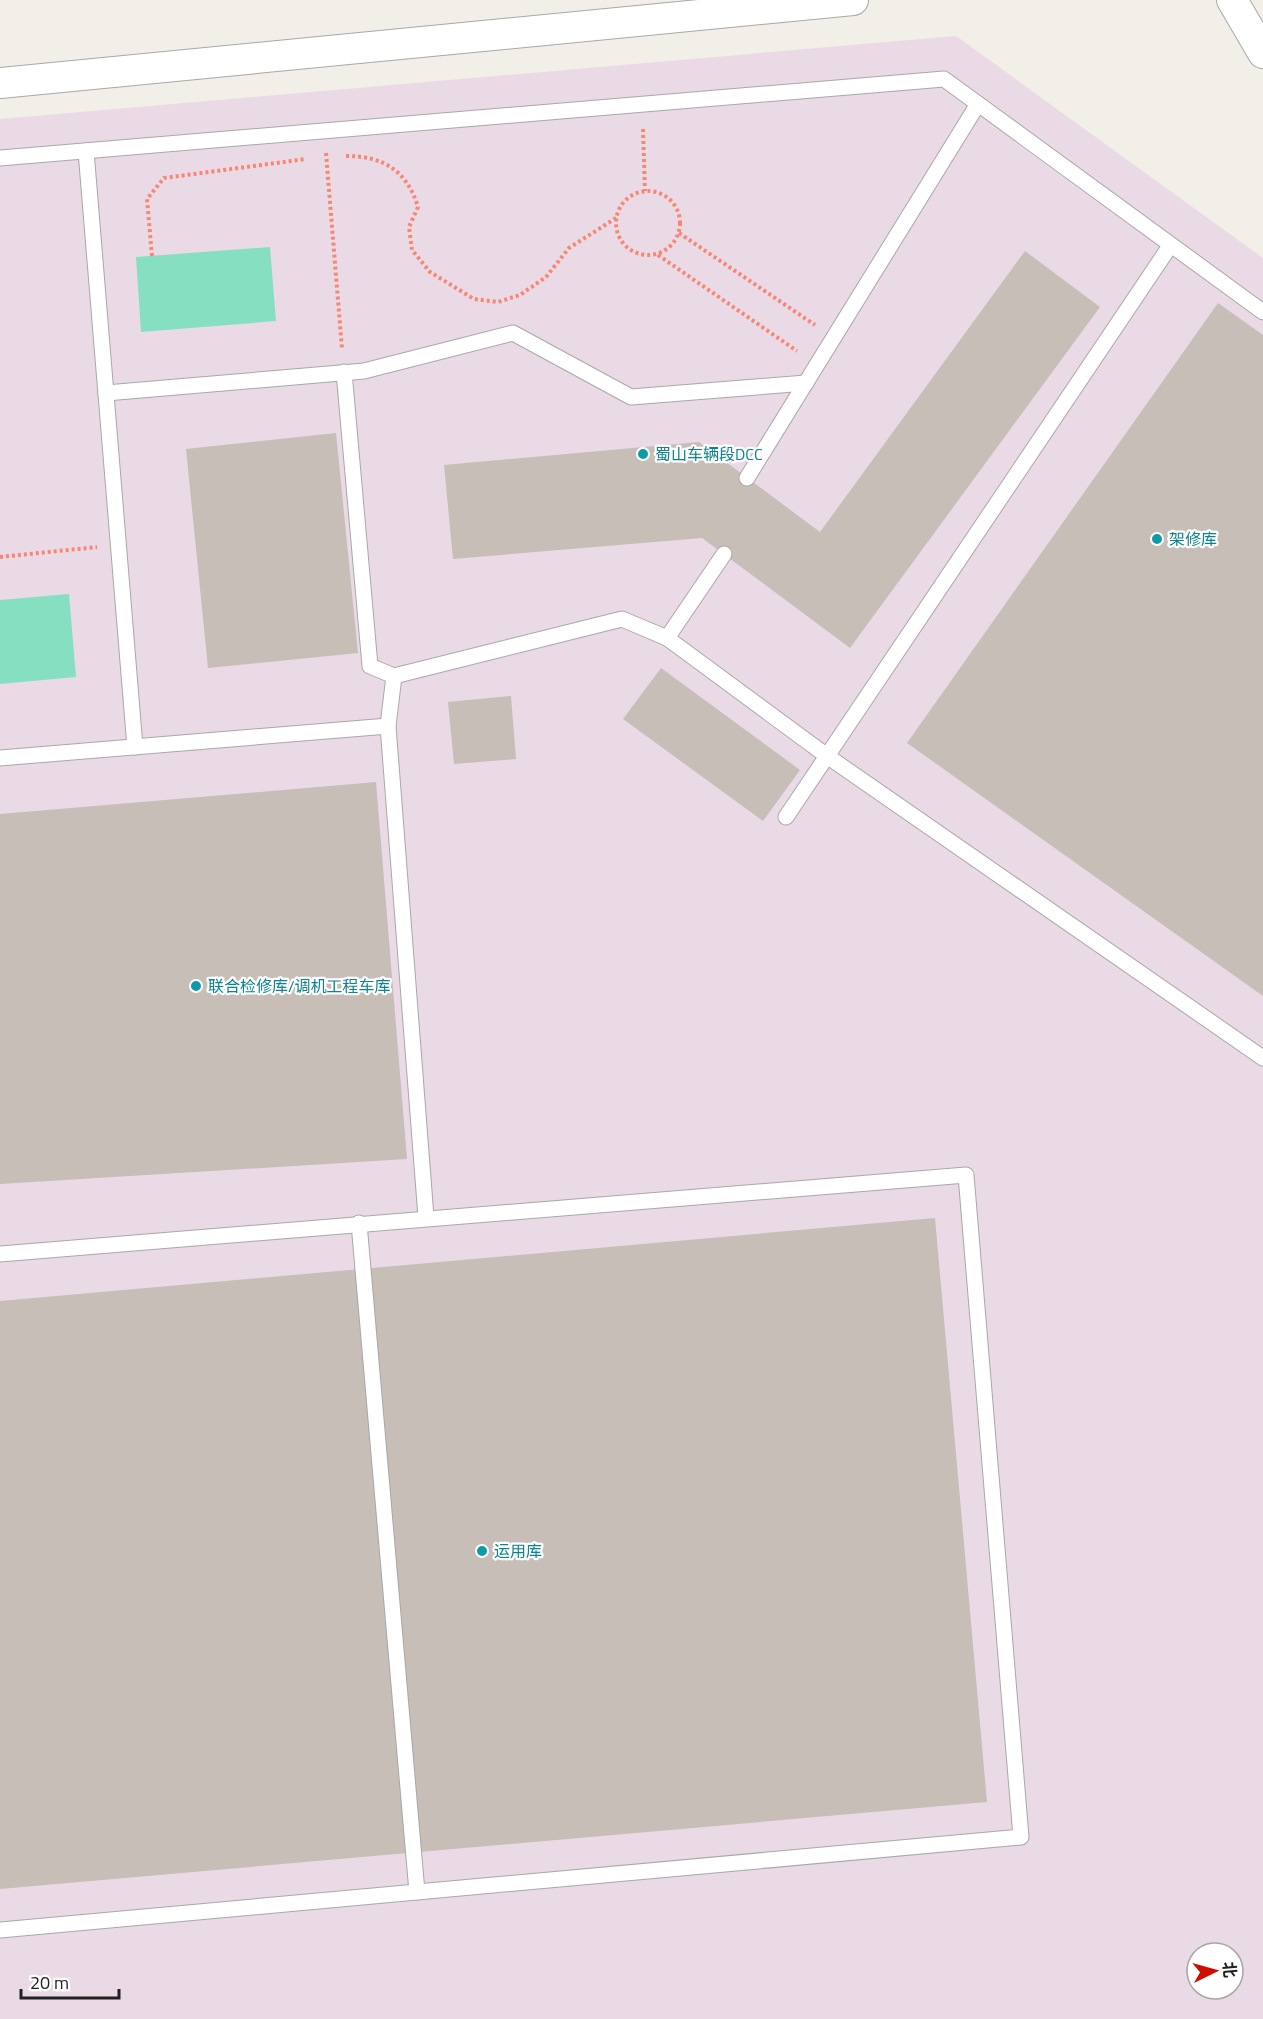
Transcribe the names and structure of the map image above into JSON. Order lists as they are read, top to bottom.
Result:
{
  "places": [
    "蜀山车辆段DCC",
    "架修库",
    "联合检修库/调机工程车库",
    "运用库"
  ],
  "scale_bar": "20 m",
  "north": "right"
}
